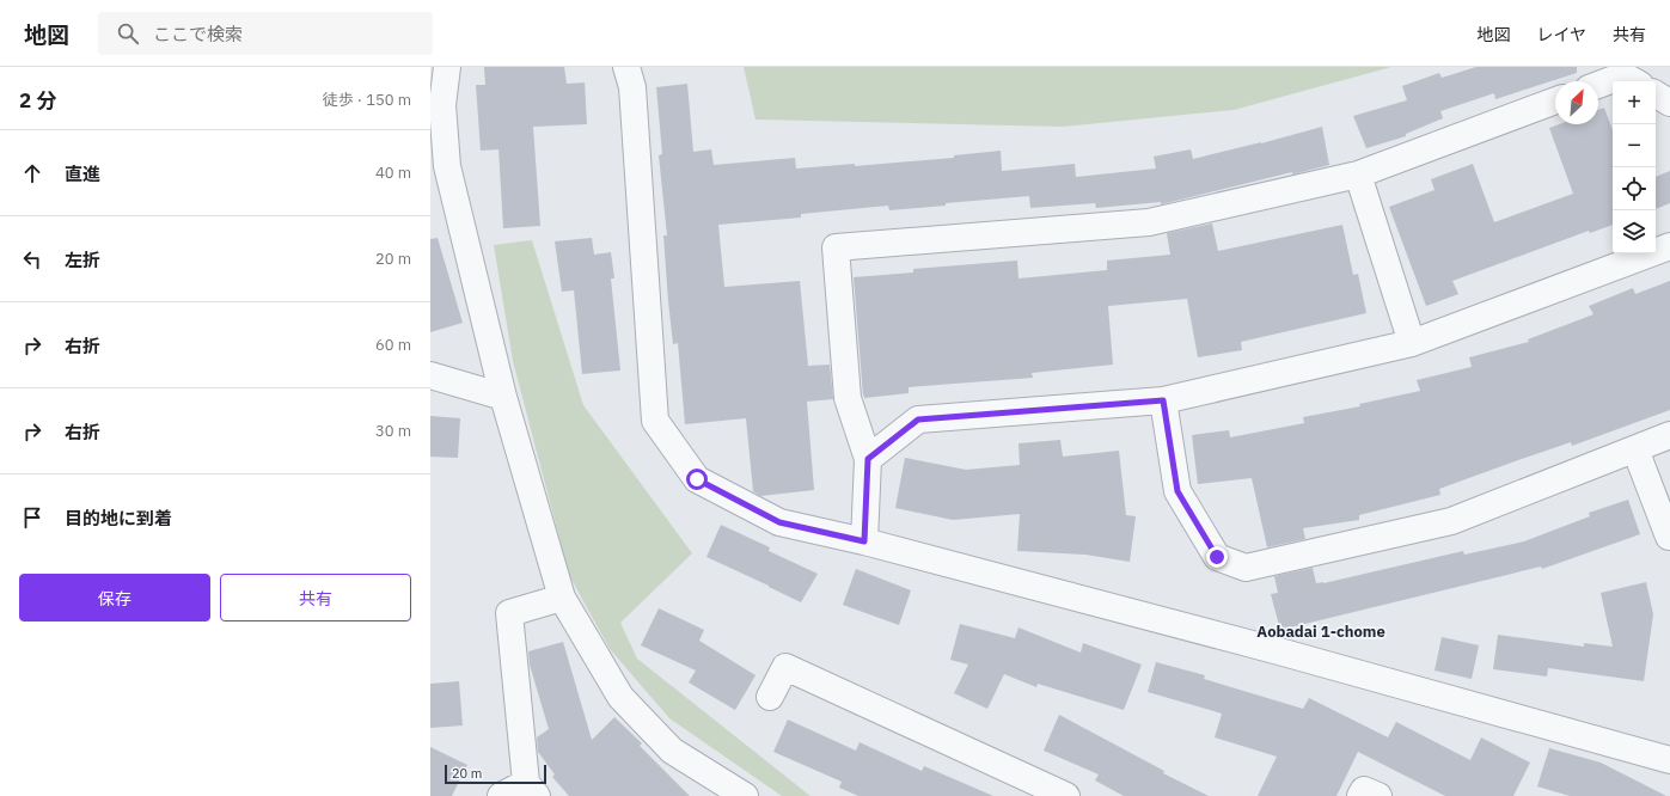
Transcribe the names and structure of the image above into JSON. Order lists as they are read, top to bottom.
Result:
{
  "districts": ["Aobadai 1-chome"],
  "scale_bar": "20 m",
  "north": "top right",
  "page": {
    "header": "地図",
    "search": "ここで検索",
    "nav": ["地図", "レイヤ", "共有"],
    "heading": ["2 分", "徒歩 · 150 m"],
    "map_buttons": ["+", "−"],
    "list": [
      ["直進", "40 m"],
      ["左折", "20 m"],
      ["右折", "60 m"],
      ["右折", "30 m"],
      "目的地に到着"
    ],
    "buttons": ["保存", "共有"],
    "scale": "20 m"
  }
}
